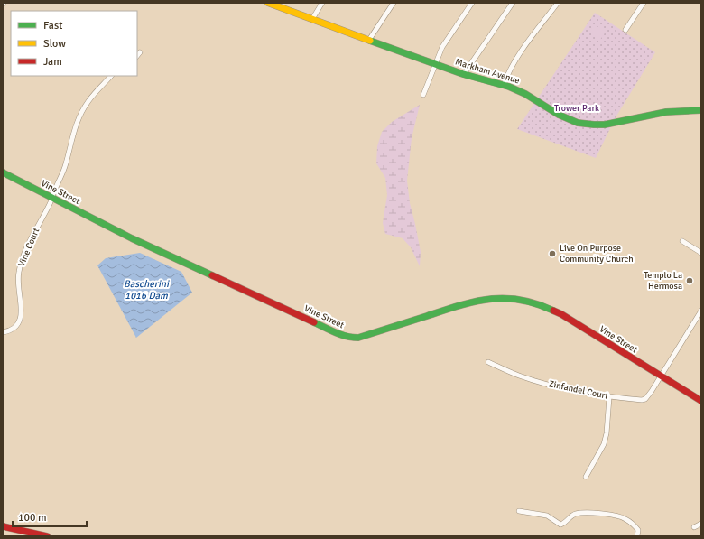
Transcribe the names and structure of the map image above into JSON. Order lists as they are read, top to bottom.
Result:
{
  "streets": {
    "street": [
      "Markham Avenue",
      "Vine Street",
      "Vine Court",
      "Zinfandel Court"
    ]
  },
  "crossings": [
    ["Vine Street", "Vine Court"],
    ["Vine Street", "Zinfandel Court"]
  ],
  "water": ["Bascherini 1016 Dam"],
  "parks": ["Trower Park"],
  "places": ["Live On Purpose Community Church", "Templo La Hermosa"],
  "legend": ["Fast", "Slow", "Jam"],
  "scale_bar": "100 m"
}
